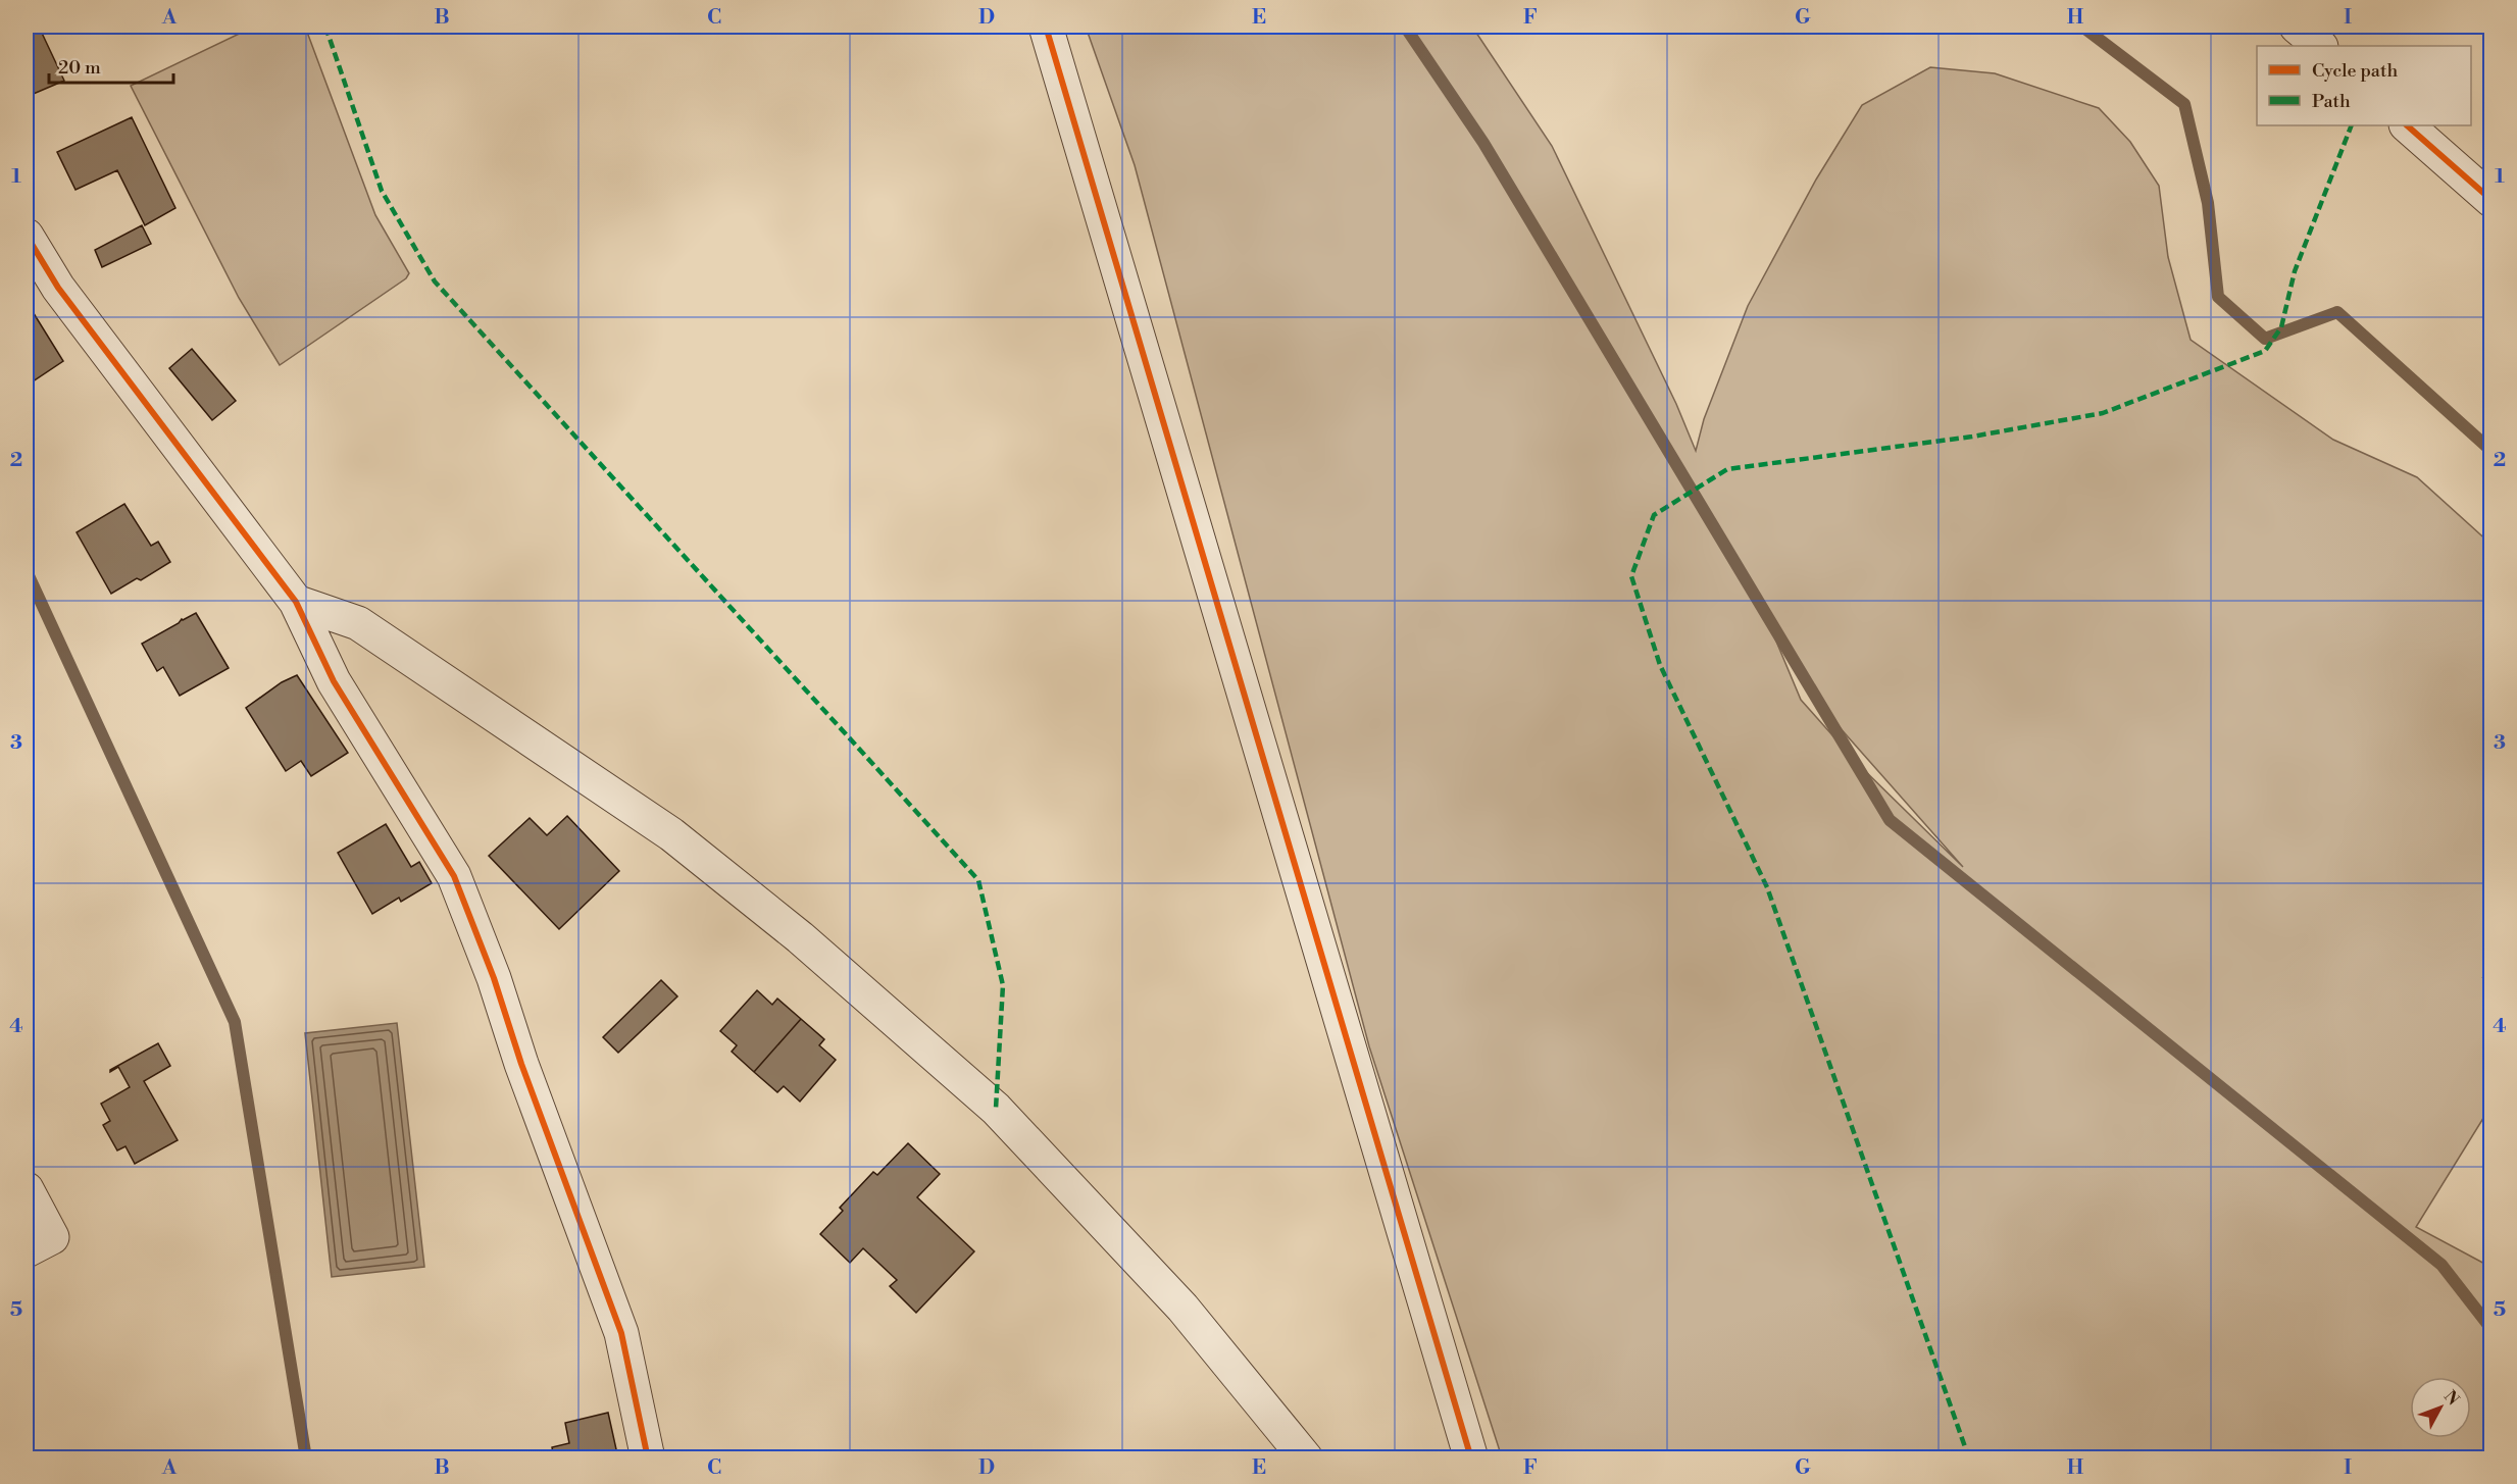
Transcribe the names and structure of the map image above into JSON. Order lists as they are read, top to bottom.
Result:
{
  "legend": ["Cycle path", "Path"],
  "scale_bar": "20 m",
  "north": "top right",
  "grid": {
    "columns": [
      "A",
      "B",
      "C",
      "D",
      "E",
      "F",
      "G",
      "H",
      "I"
    ],
    "rows": [
      "1",
      "2",
      "3",
      "4",
      "5"
    ]
  }
}
